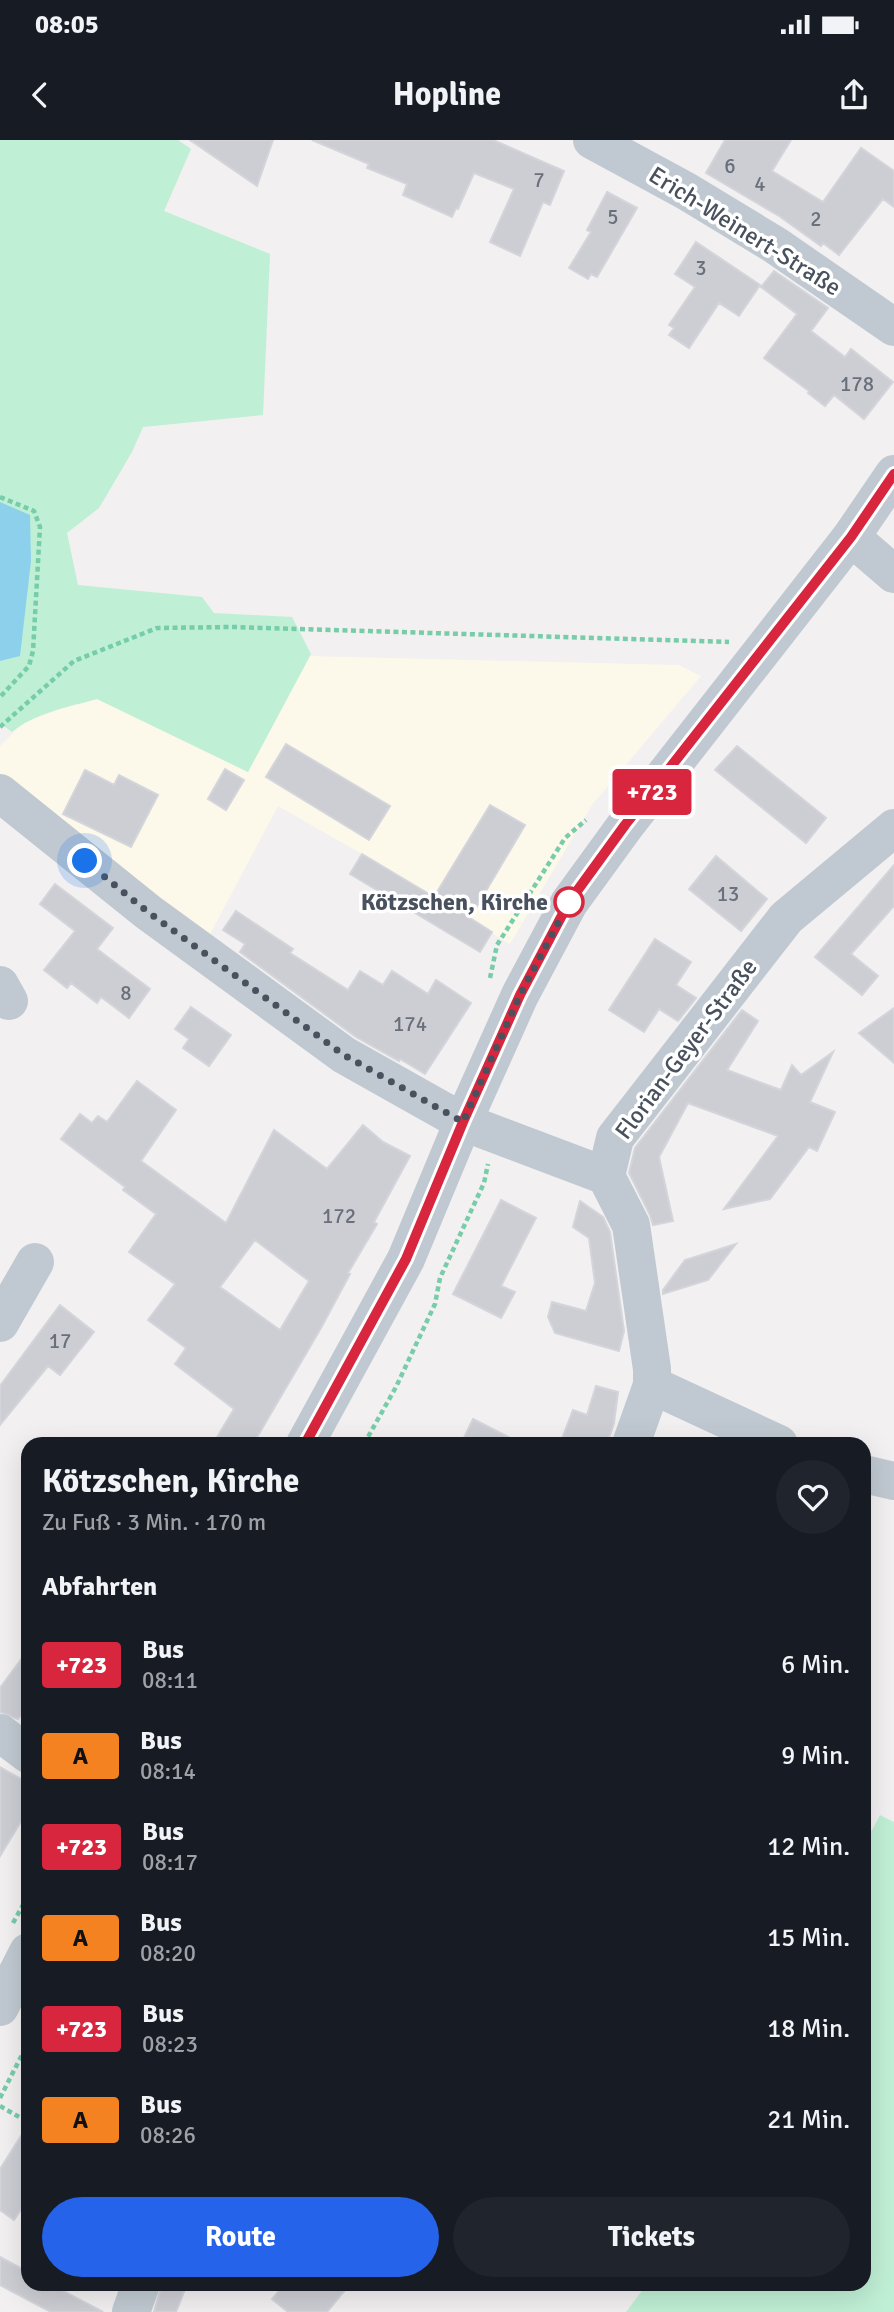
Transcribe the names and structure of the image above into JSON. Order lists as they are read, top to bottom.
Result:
{
  "streets": {
    "street": ["Erich-Weinert-Straße", "Florian-Geyer-Straße"]
  },
  "places": ["Kötzschen, Kirche"],
  "lines": ["bus line +723"],
  "house_numbers": [
    "6",
    "7",
    "4",
    "5",
    "2",
    "3",
    "178",
    "13",
    "8",
    "174",
    "172",
    "17"
  ],
  "page": {
    "status": "08:05",
    "header": "Hopline",
    "on_map": "+723",
    "heading": [
      ["Kötzschen, Kirche", "Zu Fuß · 3 Min. · 170 m"],
      "Abfahrten"
    ],
    "list": [
      {
        "mark": "+723",
        "name": "Bus",
        "note": "08:11",
        "value": "6 Min."
      },
      {
        "mark": "A",
        "name": "Bus",
        "note": "08:14",
        "value": "9 Min."
      },
      {
        "mark": "+723",
        "name": "Bus",
        "note": "08:17",
        "value": "12 Min."
      },
      {
        "mark": "A",
        "name": "Bus",
        "note": "08:20",
        "value": "15 Min."
      },
      {
        "mark": "+723",
        "name": "Bus",
        "note": "08:23",
        "value": "18 Min."
      },
      {
        "mark": "A",
        "name": "Bus",
        "note": "08:26",
        "value": "21 Min."
      }
    ],
    "buttons": ["Route", "Tickets"]
  }
}
